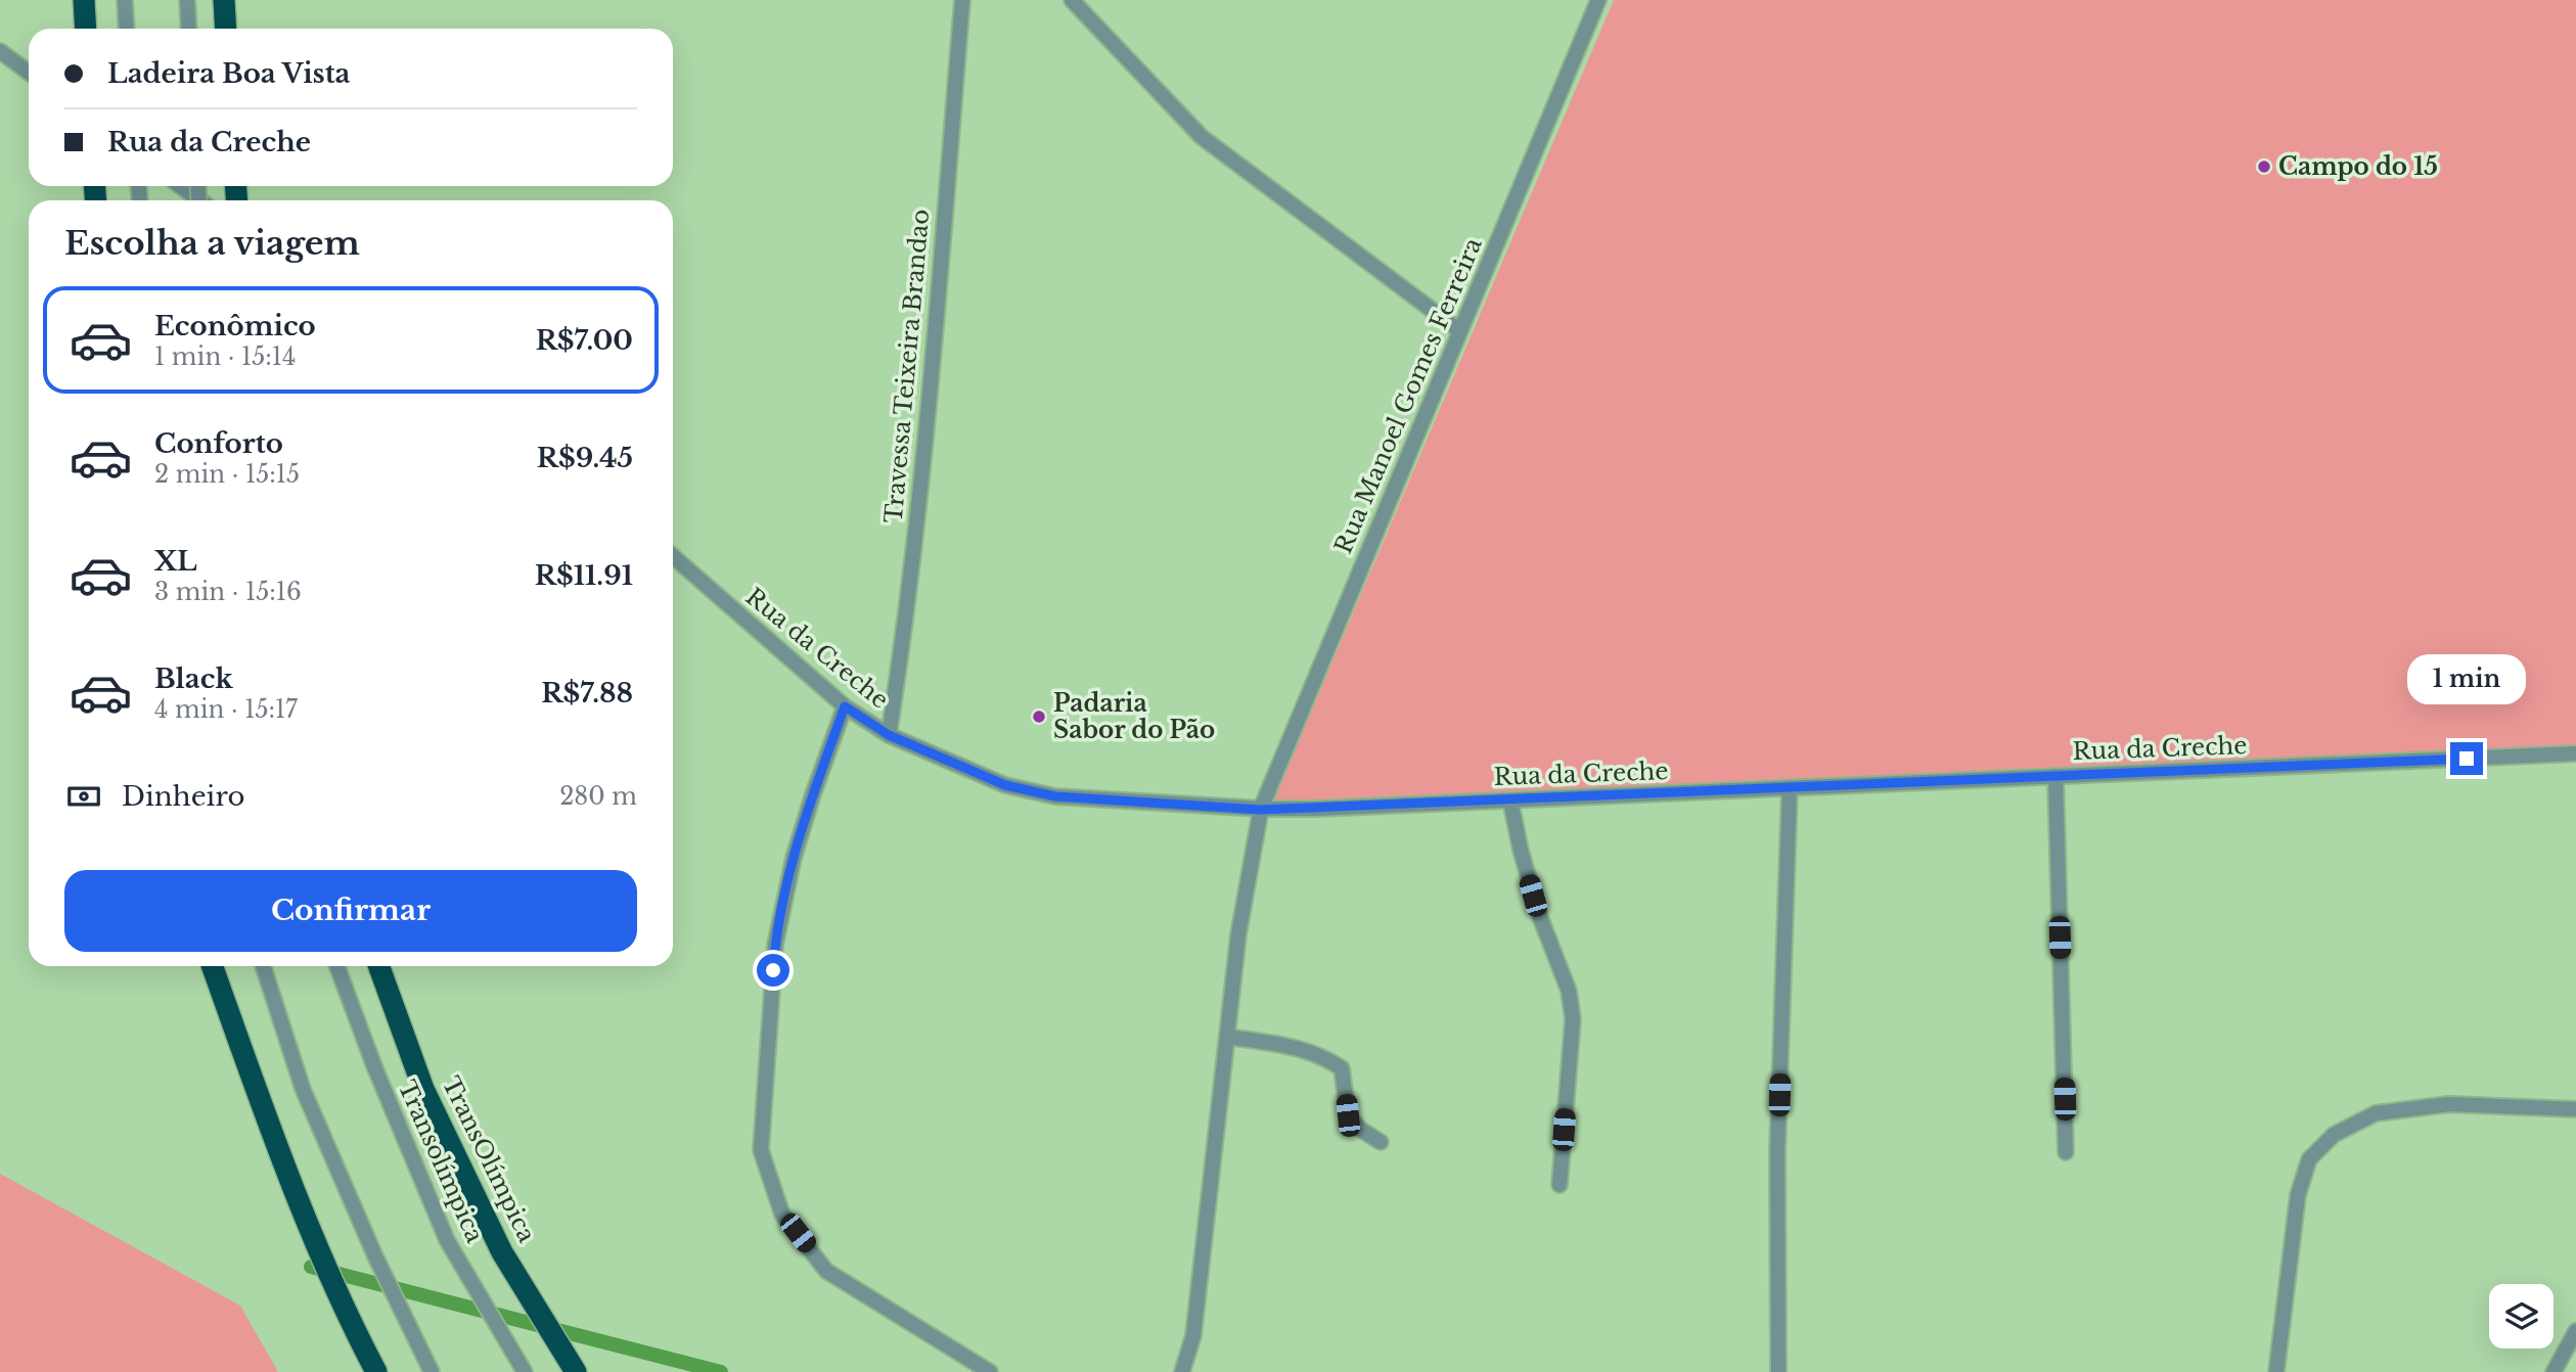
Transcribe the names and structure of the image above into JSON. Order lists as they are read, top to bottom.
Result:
{
  "streets": {
    "highway": ["TransOlímpica"],
    "street": [
      "Travessa Teixeira Brandao",
      "Rua Manoel Gomes Ferreira",
      "Rua da Creche",
      "Transolímpica"
    ]
  },
  "crossings": [
    ["Travessa Teixeira Brandao", "Rua da Creche"],
    ["Rua Manoel Gomes Ferreira", "Rua da Creche"]
  ],
  "places": ["Campo do 15", "Padaria Sabor do Pão"],
  "page": {
    "banner": ["Ladeira Boa Vista", "Rua da Creche"],
    "heading": "Escolha a viagem",
    "list": [
      {
        "name": "Econômico",
        "note": "1 min · 15:14",
        "value": "R$7.00"
      },
      {
        "name": "Conforto",
        "note": "2 min · 15:15",
        "value": "R$9.45"
      },
      {
        "name": "XL",
        "note": "3 min · 15:16",
        "value": "R$11.91"
      },
      {
        "name": "Black",
        "note": "4 min · 15:17",
        "value": "R$7.88"
      }
    ],
    "bubble": "1 min",
    "pay": ["Dinheiro", "280 m"],
    "buttons": "Confirmar"
  }
}
